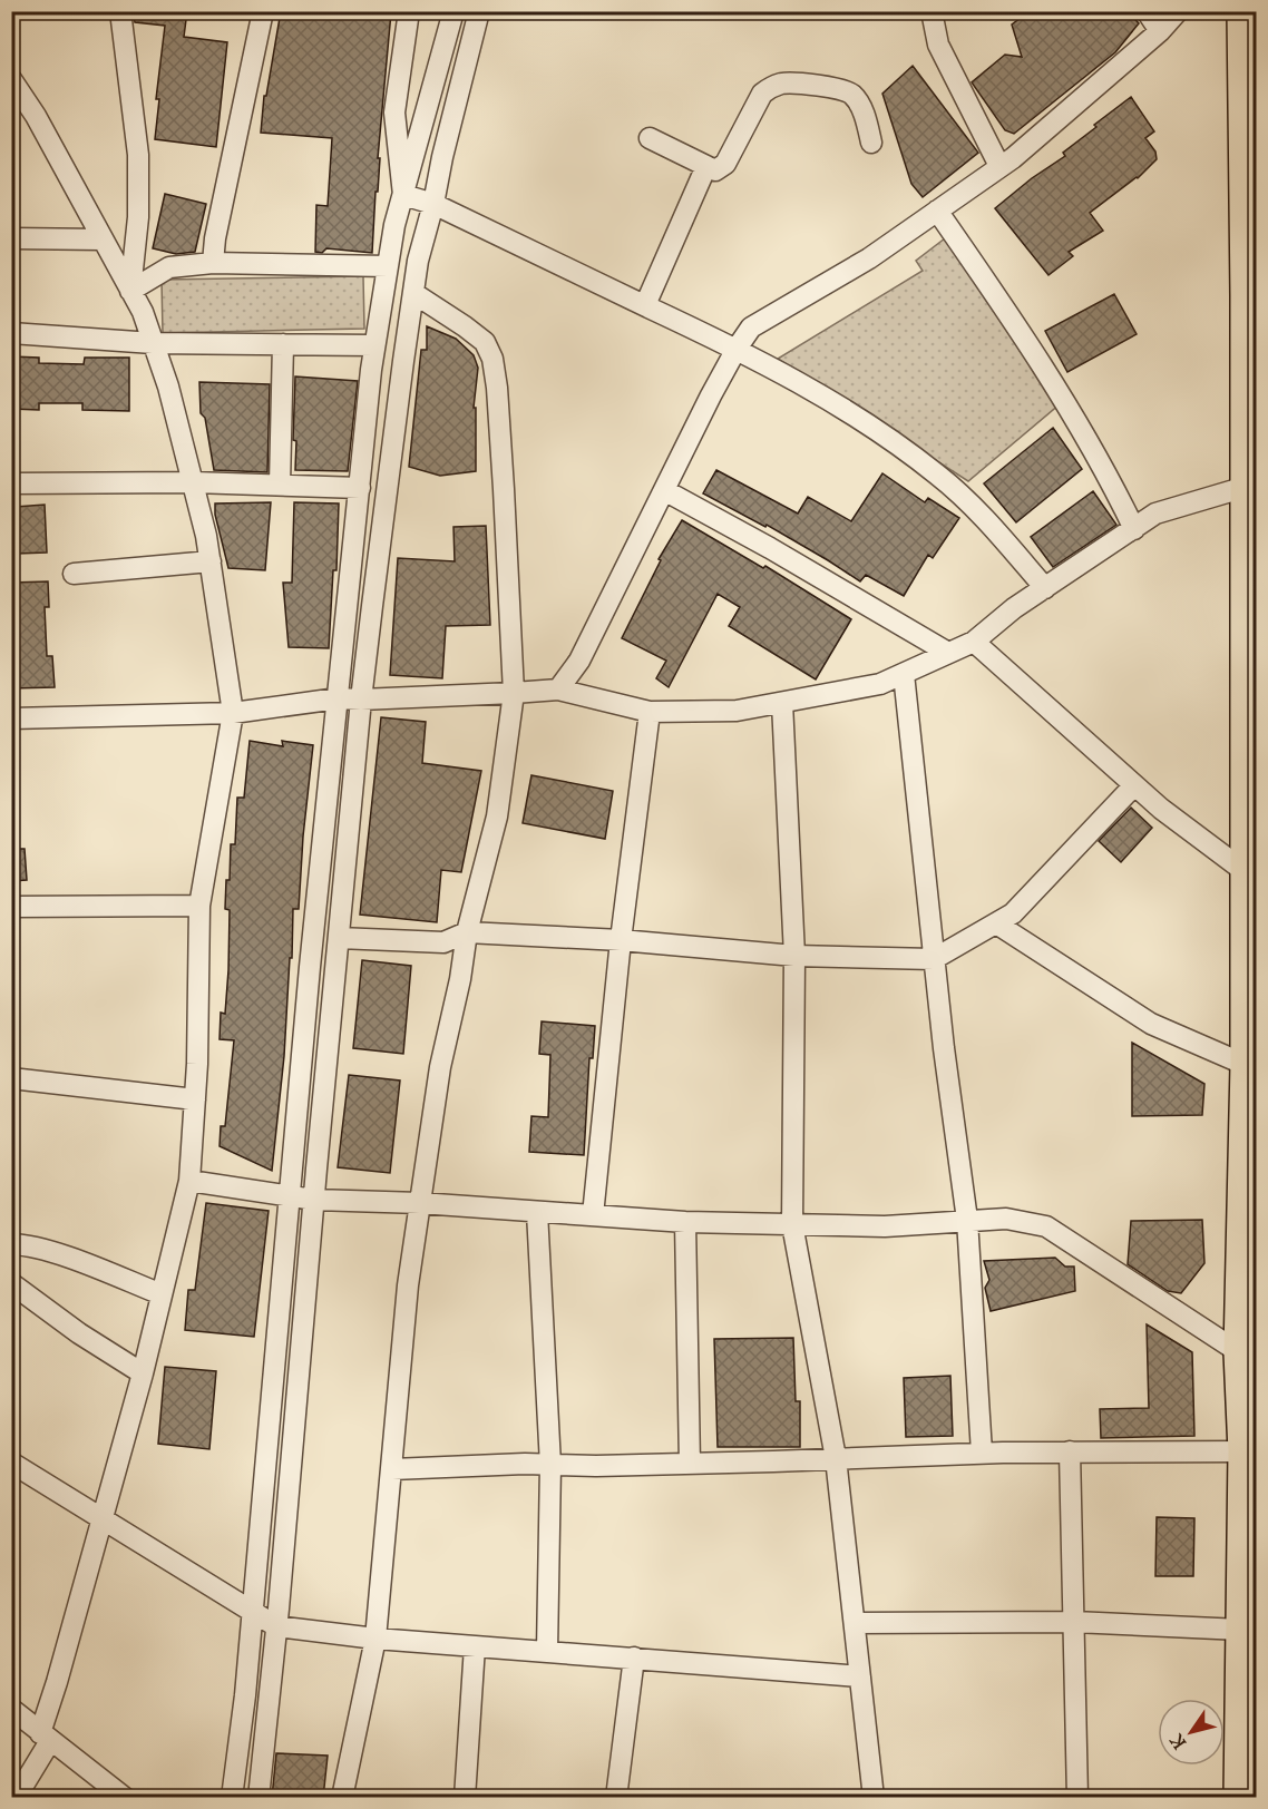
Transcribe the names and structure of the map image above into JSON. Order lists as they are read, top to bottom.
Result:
{
  "north": "bottom left"
}
